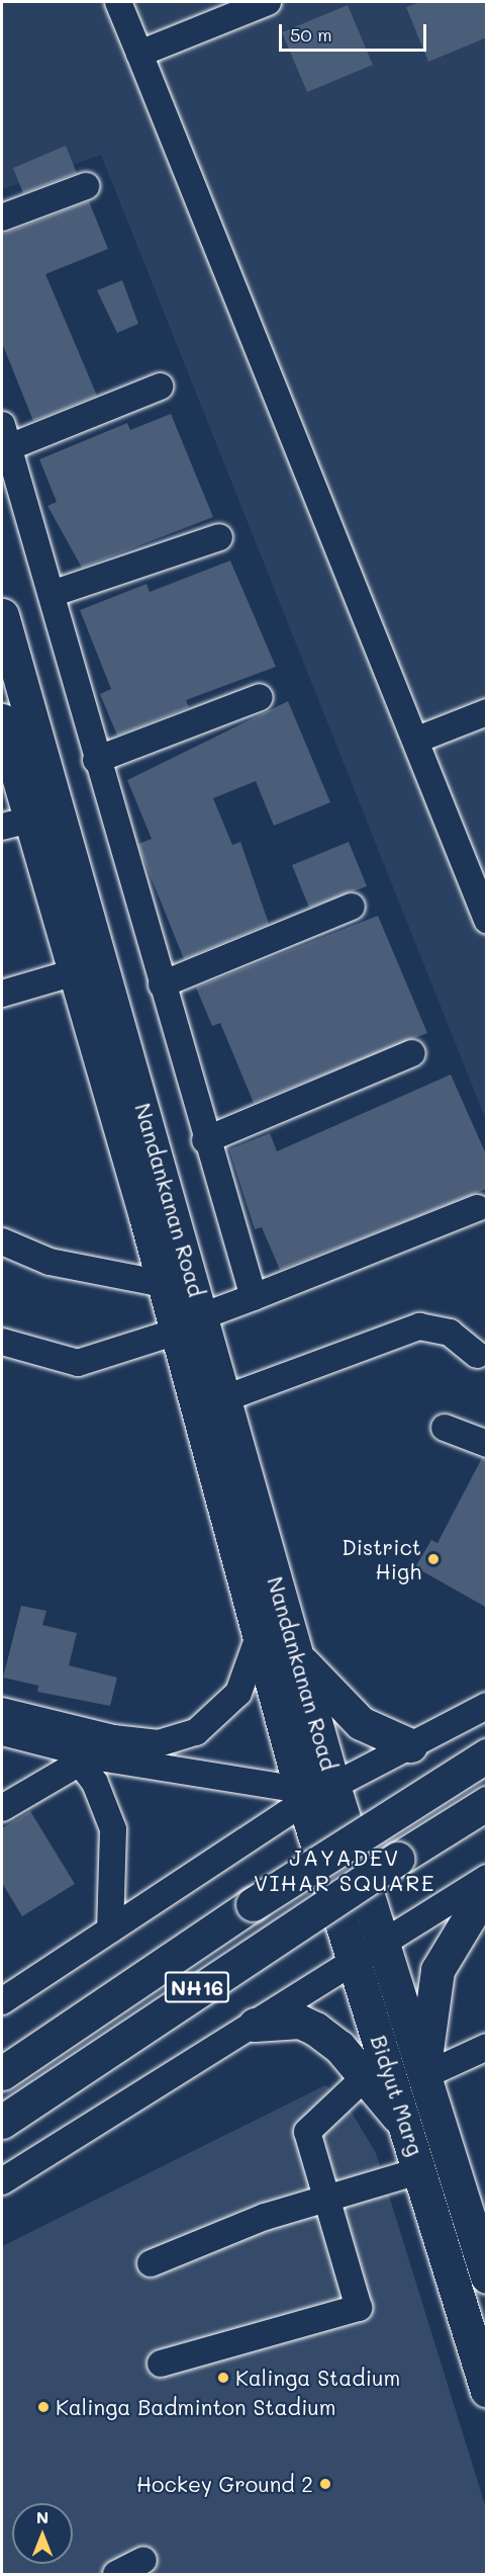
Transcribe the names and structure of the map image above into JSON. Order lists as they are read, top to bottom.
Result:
{
  "streets": {
    "main road": ["Nandankanan Road", "NH16", "Bidyut Marg"]
  },
  "crossings": [
    ["Nandankanan Road", "Bidyut Marg"]
  ],
  "districts": ["JAYADEV VIHAR SQUARE"],
  "places": [
    "District High",
    "Kalinga Stadium",
    "Kalinga Badminton Stadium",
    "Hockey Ground 2"
  ],
  "scale_bar": "50 m",
  "north": "top"
}
